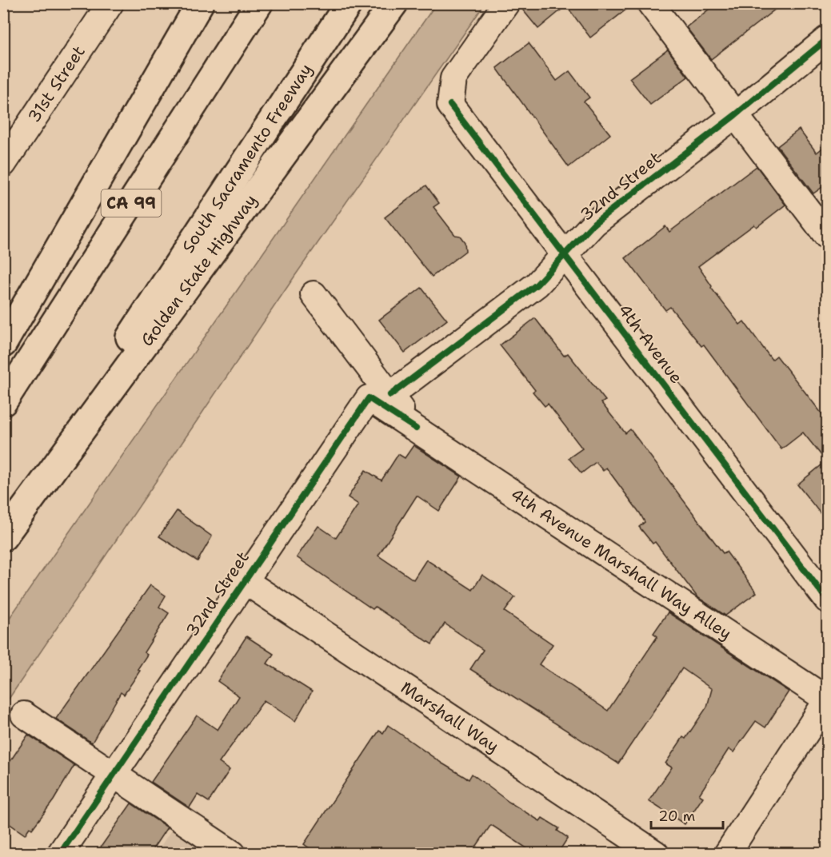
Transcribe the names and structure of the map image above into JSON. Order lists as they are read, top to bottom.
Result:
{
  "streets": {
    "highway": ["South Sacramento Freeway", "CA 99", "Golden State Highway"],
    "street": [
      "31st Street",
      "32nd Street",
      "4th Avenue",
      "4th Avenue Marshall Way Alley",
      "Marshall Way"
    ]
  },
  "crossings": [
    ["32nd Street", "4th Avenue"],
    ["32nd Street", "4th Avenue Marshall Way Alley"],
    ["32nd Street", "Marshall Way"]
  ],
  "scale_bar": "20 m"
}
